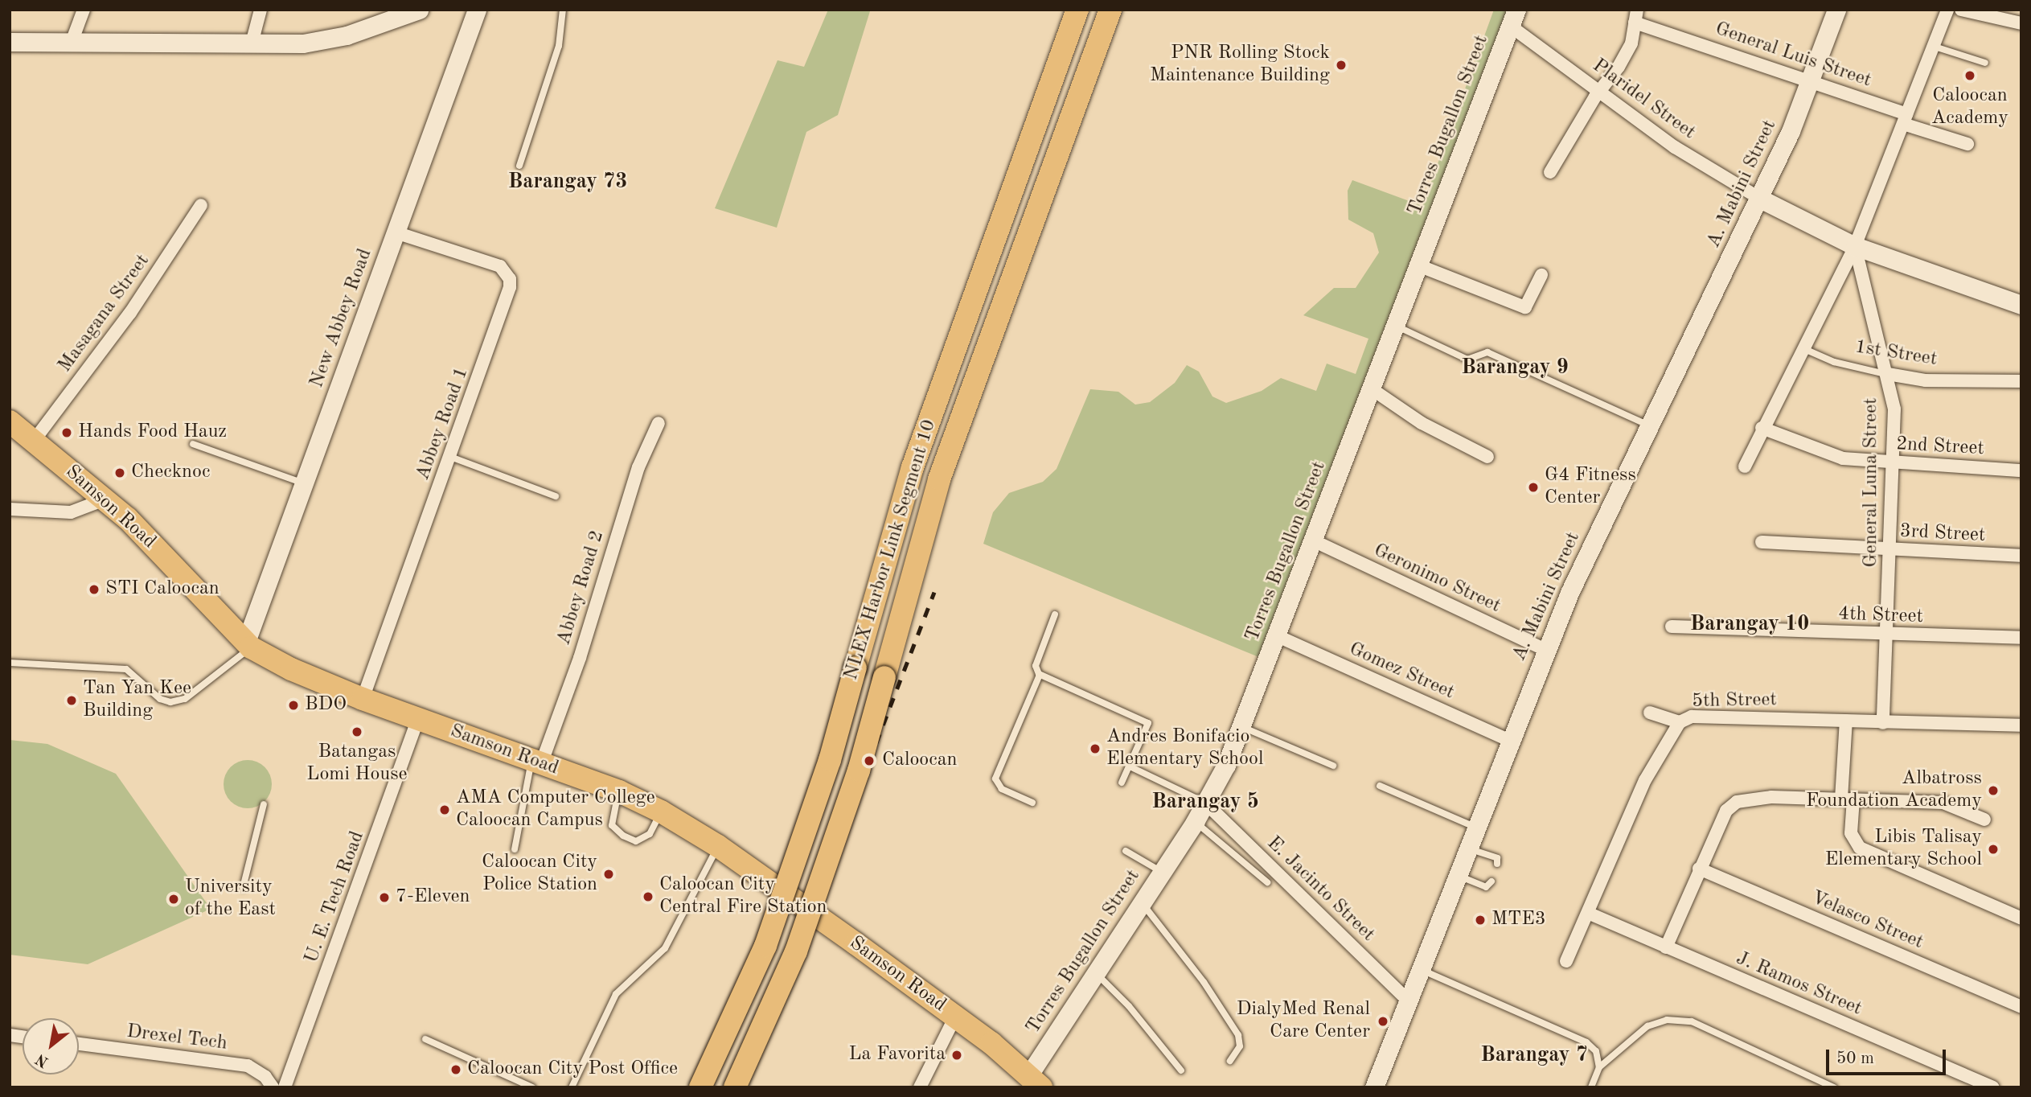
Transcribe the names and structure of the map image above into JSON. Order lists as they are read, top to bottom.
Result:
{
  "streets": {
    "highway": ["Samson Road", "NLEX Harbor Link Segment 10"],
    "street": [
      "General Luis Street",
      "Plaridel Street",
      "Torres Bugallon Street",
      "A. Mabini Street",
      "Masagana Street",
      "New Abbey Road",
      "1st Street",
      "Abbey Road 1",
      "2nd Street",
      "General Luna Street",
      "3rd Street",
      "Geronimo Street",
      "Abbey Road 2",
      "4th Street",
      "Gomez Street",
      "5th Street",
      "E. Jacinto Street",
      "U. E. Tech Road",
      "Velasco Street",
      "J. Ramos Street",
      "Drexel Tech"
    ]
  },
  "crossings": [
    ["General Luis Street", "A. Mabini Street"],
    ["Plaridel Street", "Torres Bugallon Street"],
    ["Plaridel Street", "A. Mabini Street"],
    ["Torres Bugallon Street", "Samson Road"],
    ["Torres Bugallon Street", "Geronimo Street"],
    ["Torres Bugallon Street", "Gomez Street"],
    ["Torres Bugallon Street", "E. Jacinto Street"],
    ["A. Mabini Street", "Geronimo Street"],
    ["A. Mabini Street", "Gomez Street"],
    ["A. Mabini Street", "E. Jacinto Street"],
    ["Masagana Street", "Samson Road"],
    ["New Abbey Road", "Abbey Road 1"],
    ["New Abbey Road", "Samson Road"],
    ["1st Street", "General Luna Street"],
    ["Abbey Road 1", "Samson Road"],
    ["2nd Street", "General Luna Street"],
    ["General Luna Street", "3rd Street"],
    ["General Luna Street", "4th Street"],
    ["General Luna Street", "5th Street"],
    ["Samson Road", "Abbey Road 2"],
    ["Samson Road", "U. E. Tech Road"],
    ["5th Street", "J. Ramos Street"]
  ],
  "districts": [
    "Barangay 73",
    "Barangay 9",
    "Barangay 10",
    "Barangay 5",
    "Barangay 7"
  ],
  "places": [
    "PNR Rolling Stock Maintenance Building",
    "Caloocan Academy",
    "Hands Food Hauz",
    "Checknoc",
    "G4 Fitness Center",
    "STI Caloocan",
    "Tan Yan Kee Building",
    "BDO",
    "Batangas Lomi House",
    "Andres Bonifacio Elementary School",
    "Caloocan",
    "Albatross Foundation Academy",
    "AMA Computer College Caloocan Campus",
    "Libis Talisay Elementary School",
    "Caloocan City Police Station",
    "Caloocan City Central Fire Station",
    "7-Eleven",
    "University of the East",
    "MTE3",
    "DialyMed Renal Care Center",
    "La Favorita",
    "Caloocan City Post Office"
  ],
  "scale_bar": "50 m",
  "north": "bottom left"
}
